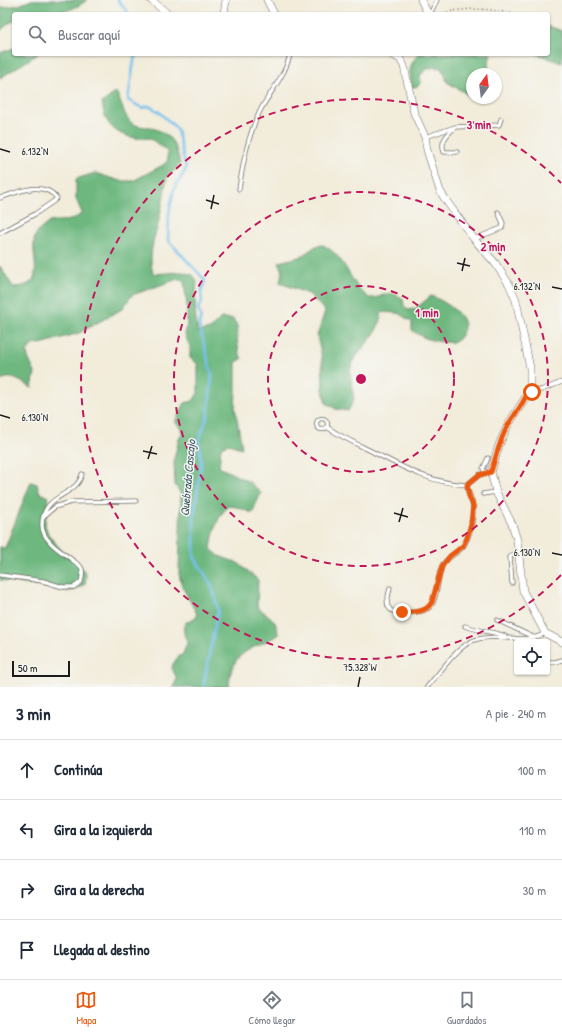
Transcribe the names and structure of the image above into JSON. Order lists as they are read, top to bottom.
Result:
{
  "water": ["Quebrada Cascajo"],
  "scale_bar": "50 m",
  "north": "top",
  "page": {
    "search": "Buscar aquí",
    "scale": "50 m",
    "heading": ["3 min", "A pie · 240 m"],
    "list": [
      ["Continúa", "100 m"],
      ["Gira a la izquierda", "110 m"],
      ["Gira a la derecha", "30 m"],
      "Llegada al destino"
    ],
    "nav": ["Mapa", "Cómo llegar", "Guardados"]
  },
  "coordinates": ["6.132°N", "6.130°N", "75.328°W"],
  "rings": ["3 min", "2 min", "1 min"]
}
